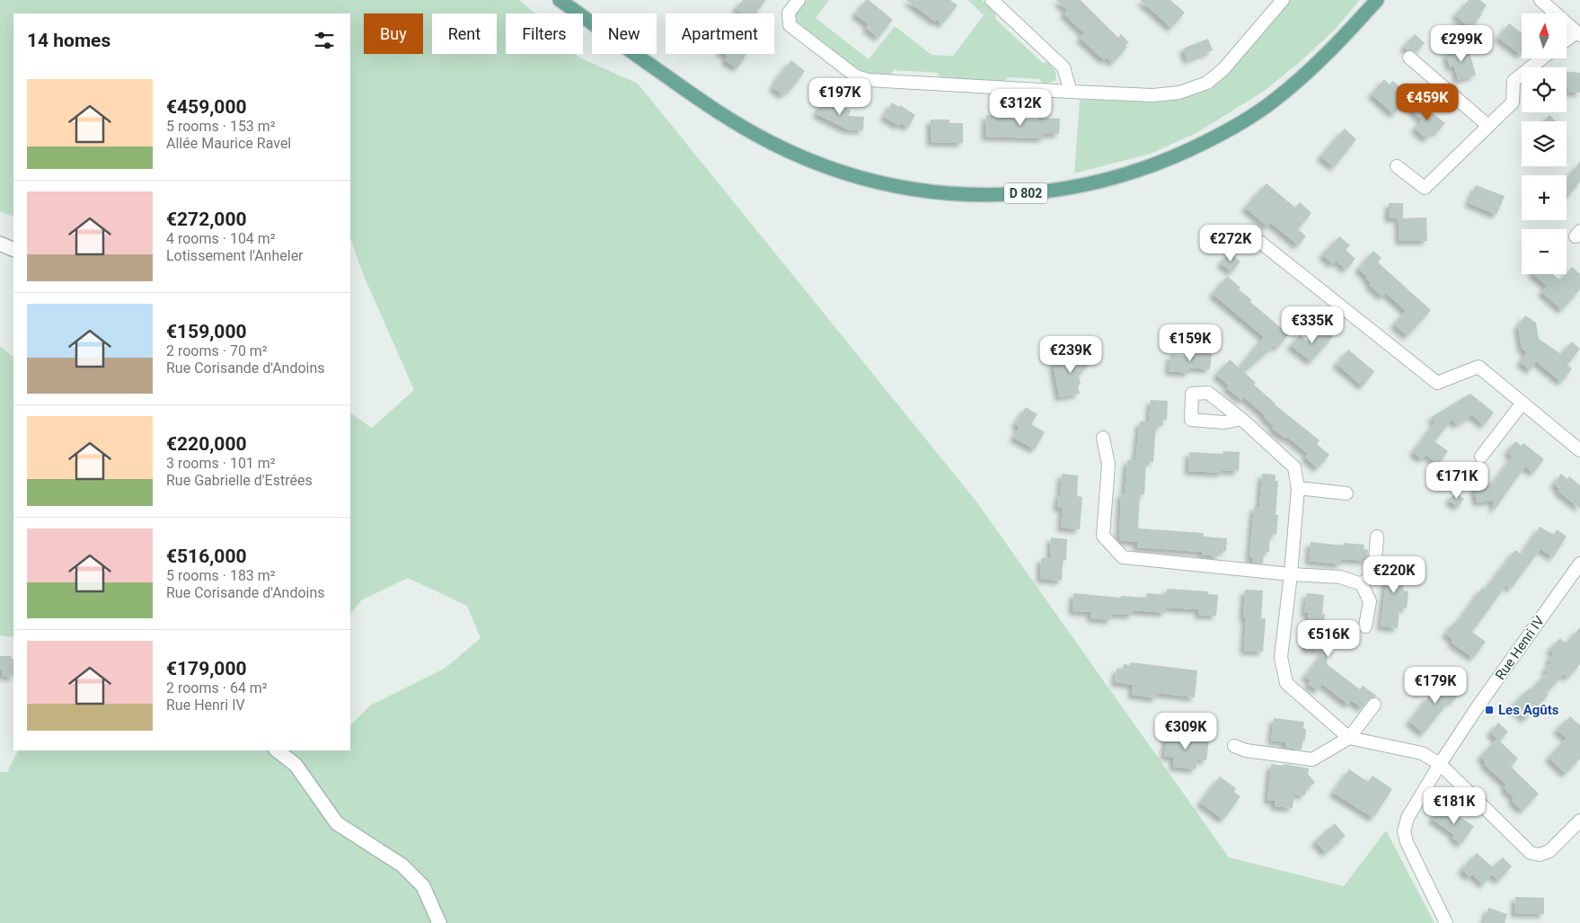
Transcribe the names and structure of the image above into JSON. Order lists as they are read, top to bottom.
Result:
{
  "streets": {
    "main road": ["D 802"],
    "street": ["Rue Henri IV"]
  },
  "places": {
    "transit": ["Les Agûts"]
  },
  "north": "top",
  "page": {
    "map_buttons": ["+", "−"],
    "chip": [
      "Buy",
      "Rent",
      "Filters",
      "New",
      "Apartment"
    ],
    "heading": "14 homes",
    "price": [
      "€299K",
      "€197K",
      "€459K",
      "€312K",
      "€272K",
      "€335K",
      "€159K",
      "€239K",
      "€171K",
      "€220K",
      "€516K",
      "€179K",
      "€309K",
      "€181K"
    ],
    "list": [
      {
        "name": "€459,000",
        "note": "5 rooms · 153 m² · Allée Maurice Ravel"
      },
      {
        "name": "€272,000",
        "note": "4 rooms · 104 m² · Lotissement l'Anheler"
      },
      {
        "name": "€159,000",
        "note": "2 rooms · 70 m² · Rue Corisande d'Andoins"
      },
      {
        "name": "€220,000",
        "note": "3 rooms · 101 m² · Rue Gabrielle d'Estrées"
      },
      {
        "name": "€516,000",
        "note": "5 rooms · 183 m² · Rue Corisande d'Andoins"
      },
      {
        "name": "€179,000",
        "note": "2 rooms · 64 m² · Rue Henri IV"
      }
    ]
  }
}
